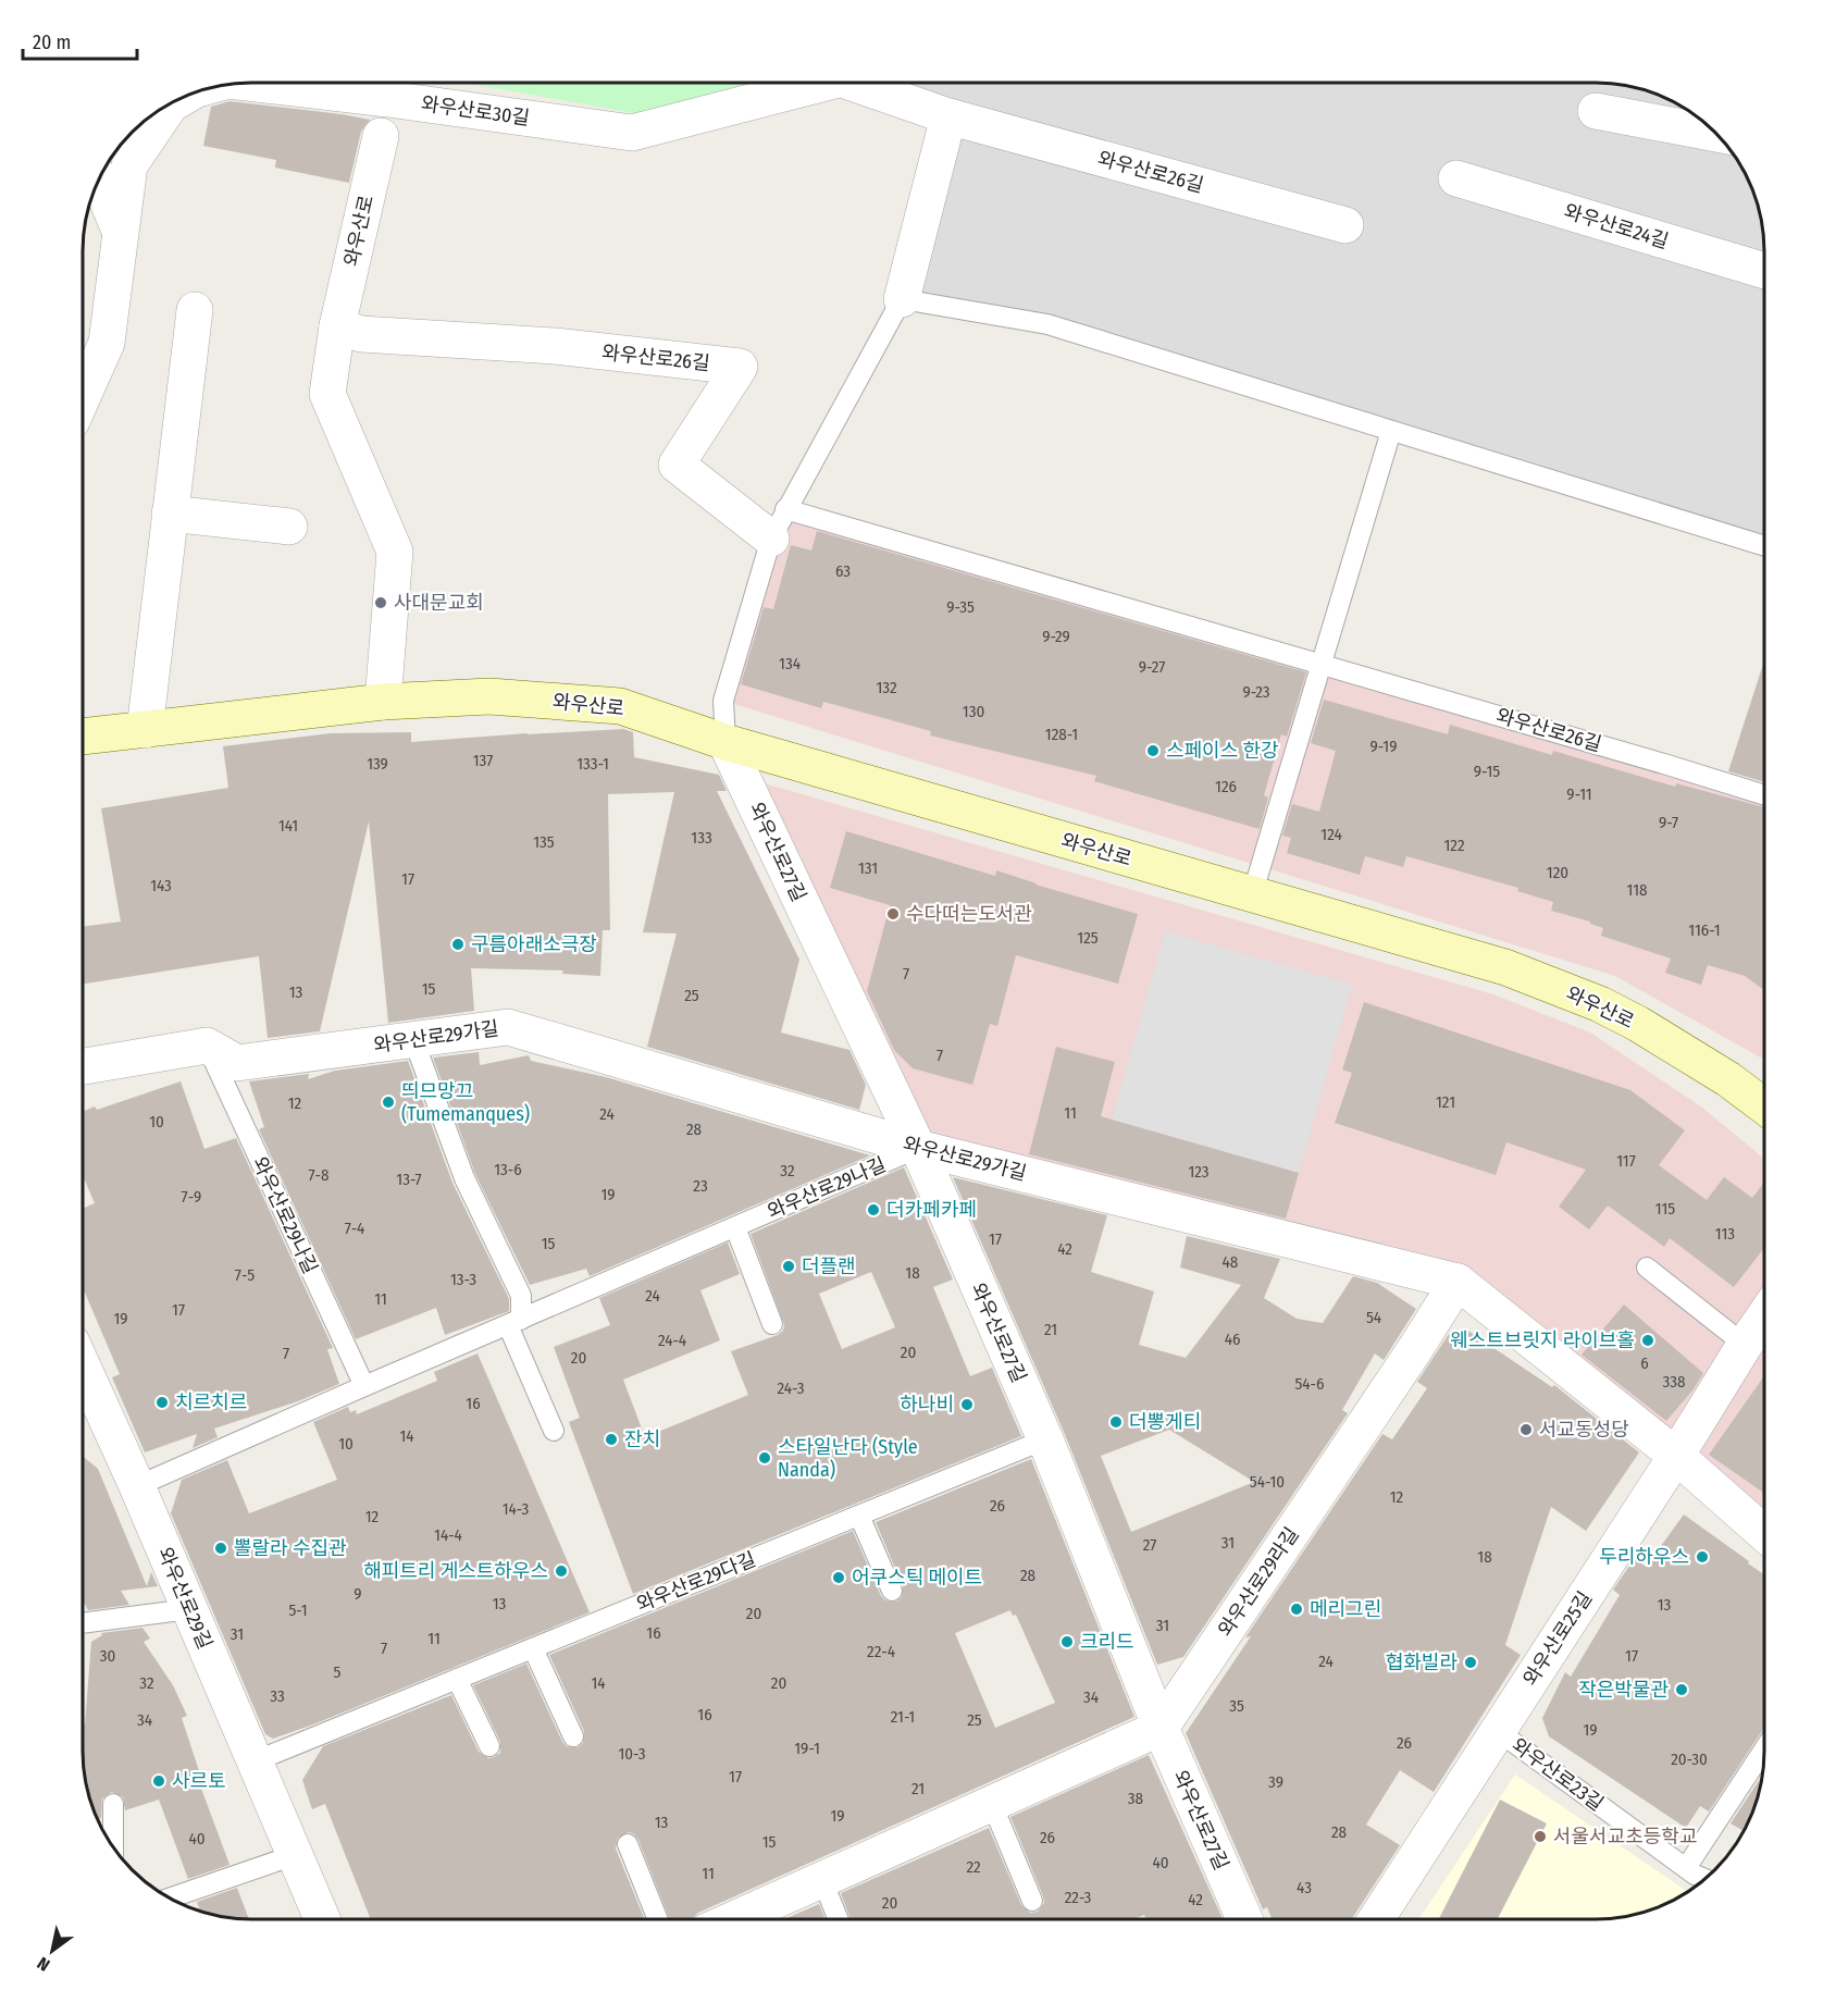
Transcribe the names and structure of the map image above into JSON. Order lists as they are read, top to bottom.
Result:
{
  "streets": {
    "street": [
      "와우산로30길",
      "와우산로26길",
      "와우산로24길",
      "와우산로",
      "와우산로27길",
      "와우산로29가길",
      "와우산로29라길",
      "와우산로29길",
      "와우산로25길"
    ],
    "lane": ["와우산로29나길", "와우산로29다길", "와우산로23길"]
  },
  "crossings": [
    ["와우산로30길", "와우산로26길"],
    ["와우산로26길", "와우산로"],
    ["와우산로", "와우산로27길"],
    ["와우산로27길", "와우산로29가길"],
    ["와우산로27길", "와우산로29나길"],
    ["와우산로27길", "와우산로29다길"],
    ["와우산로27길", "와우산로29라길"],
    ["와우산로29가길", "와우산로29나길"],
    ["와우산로29가길", "와우산로29라길"],
    ["와우산로29가길", "와우산로25길"],
    ["와우산로29나길", "와우산로29길"],
    ["와우산로29다길", "와우산로29길"],
    ["와우산로25길", "와우산로23길"]
  ],
  "places": [
    "사대문교회",
    "스페이스 한강",
    "수다떠는도서관",
    "구름아래소극장",
    "띄므망끄 (Tumemanques)",
    "더카페카페",
    "더플랜",
    "웨스트브릿지 라이브홀",
    "치르치르",
    "하나비",
    "더뽕게티",
    "서교동성당",
    "잔치",
    "스타일난다 (Style Nanda)",
    "뽈랄라 수집관",
    "두리하우스",
    "해피트리 게스트하우스",
    "어쿠스틱 메이트",
    "메리그린",
    "크리드",
    "협화빌라",
    "작은박물관",
    "사르토",
    "서울서교초등학교"
  ],
  "house_numbers": [
    "63",
    "9-35",
    "9-29",
    "134",
    "9-27",
    "132",
    "9-23",
    "130",
    "128-1",
    "9-19",
    "137",
    "139",
    "133-1",
    "9-15",
    "126",
    "9-11",
    "9-7",
    "141",
    "124",
    "133",
    "135",
    "122",
    "131",
    "120",
    "17",
    "143",
    "118",
    "116-1",
    "125",
    "7",
    "15",
    "13",
    "25",
    "7",
    "121",
    "12",
    "11",
    "24",
    "10",
    "28",
    "117",
    "13-6",
    "32",
    "123",
    "7-8",
    "13-7",
    "23",
    "19",
    "7-9",
    "115",
    "7-4",
    "113",
    "17",
    "15",
    "42",
    "48",
    "18",
    "7-5",
    "13-3",
    "24",
    "11",
    "17",
    "54",
    "19",
    "21",
    "46",
    "24-4",
    "20",
    "7",
    "20",
    "6",
    "338",
    "54-6",
    "24-3",
    "16",
    "14",
    "10",
    "54-10",
    "12",
    "26",
    "14-3",
    "12",
    "14-4",
    "31",
    "27",
    "18",
    "28",
    "9",
    "13",
    "13",
    "5-1",
    "20",
    "31",
    "16",
    "31",
    "11",
    "7",
    "22-4",
    "30",
    "17",
    "24",
    "5",
    "32",
    "14",
    "20",
    "33",
    "34",
    "35",
    "16",
    "21-1",
    "34",
    "25",
    "19",
    "26",
    "19-1",
    "10-3",
    "20-30",
    "17",
    "39",
    "21",
    "38",
    "19",
    "13",
    "28",
    "26",
    "40",
    "15",
    "40",
    "22",
    "11",
    "43",
    "22-3",
    "42",
    "20"
  ],
  "scale_bar": "20 m",
  "north": "bottom left"
}
